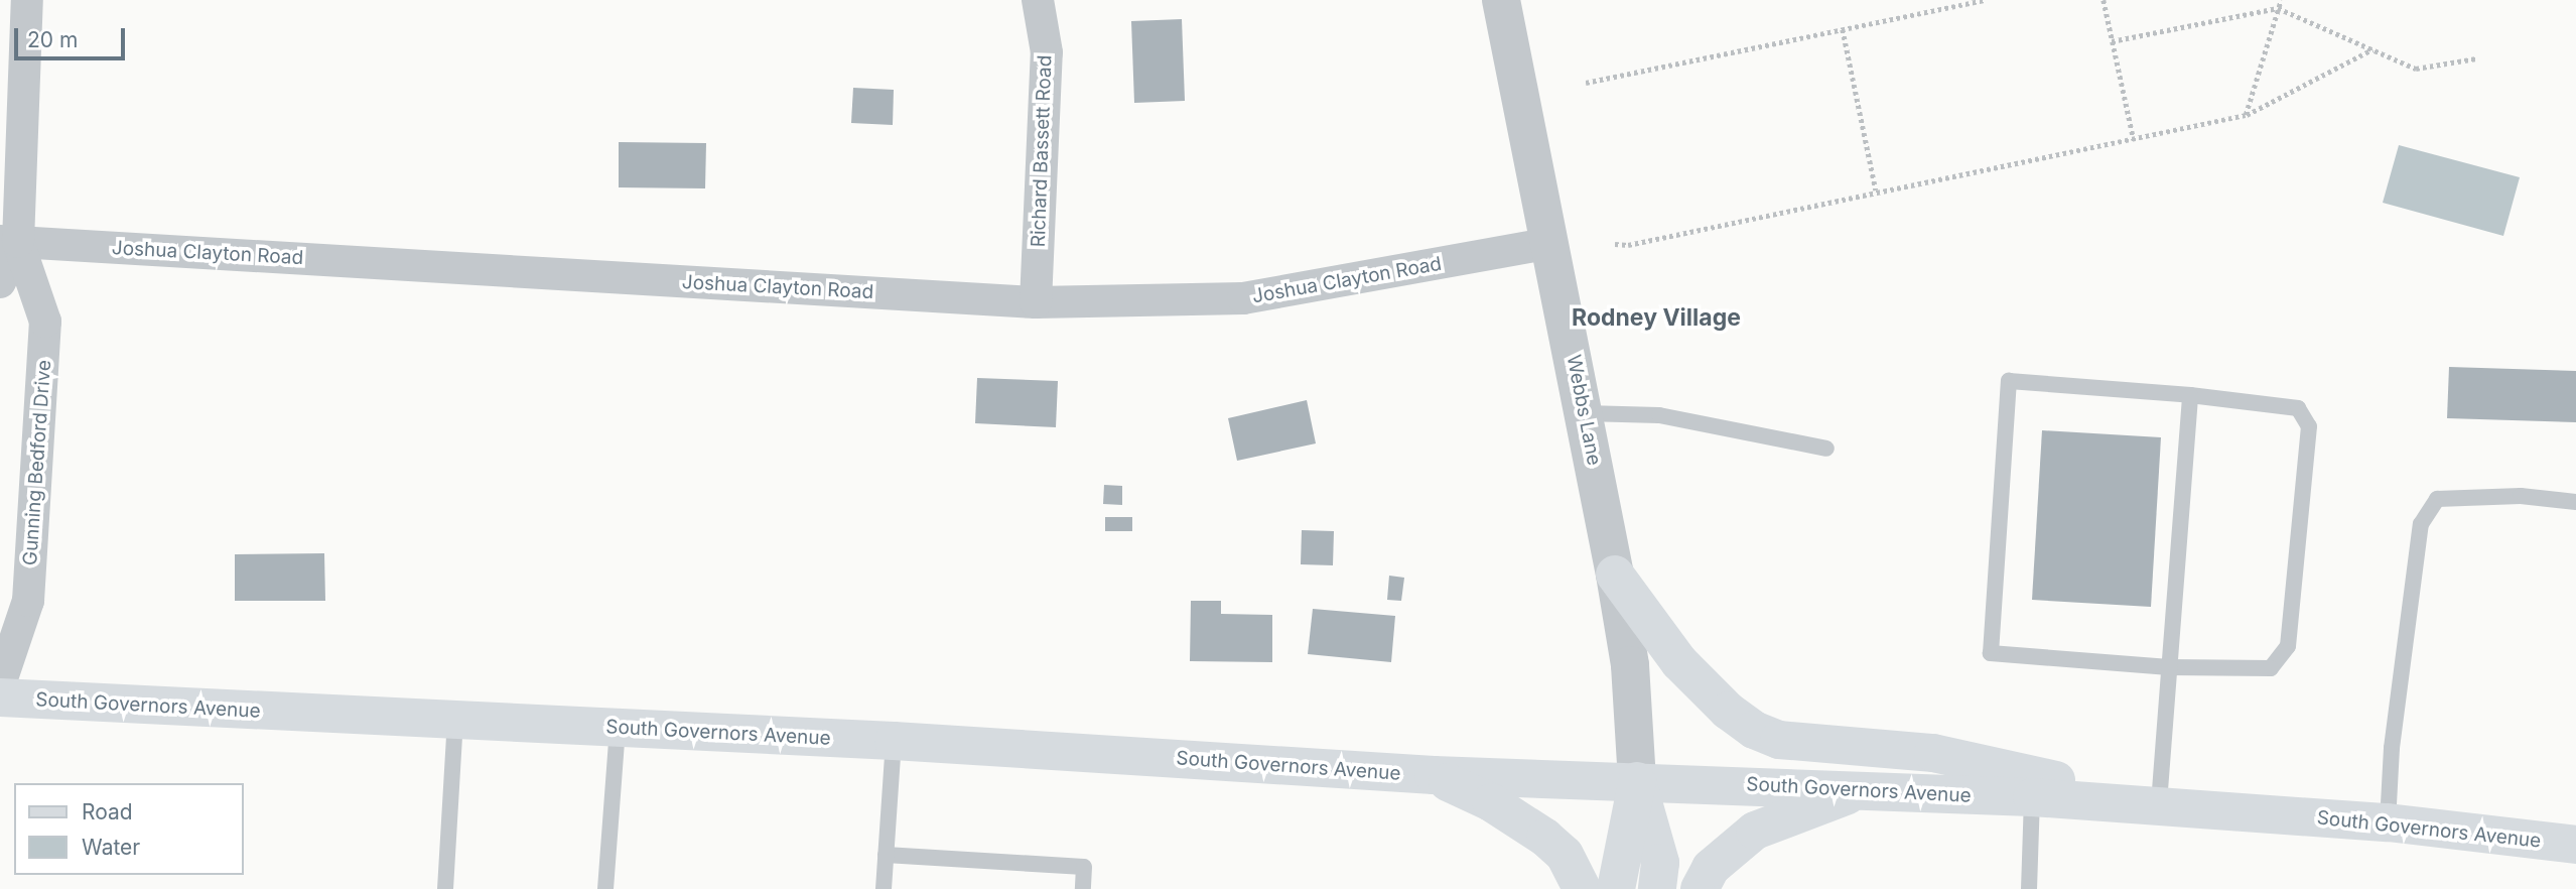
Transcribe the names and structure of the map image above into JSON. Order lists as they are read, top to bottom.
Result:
{
  "streets": {
    "main road": ["Webbs Lane", "South Governors Avenue"],
    "street": ["Richard Bassett Road", "Joshua Clayton Road", "Gunning Bedford Drive"]
  },
  "crossings": [
    ["Richard Bassett Road", "Joshua Clayton Road"],
    ["Joshua Clayton Road", "Webbs Lane"],
    ["Joshua Clayton Road", "Gunning Bedford Drive"],
    ["Webbs Lane", "South Governors Avenue"]
  ],
  "districts": ["Rodney Village"],
  "legend": ["Road", "Water"],
  "scale_bar": "20 m"
}
